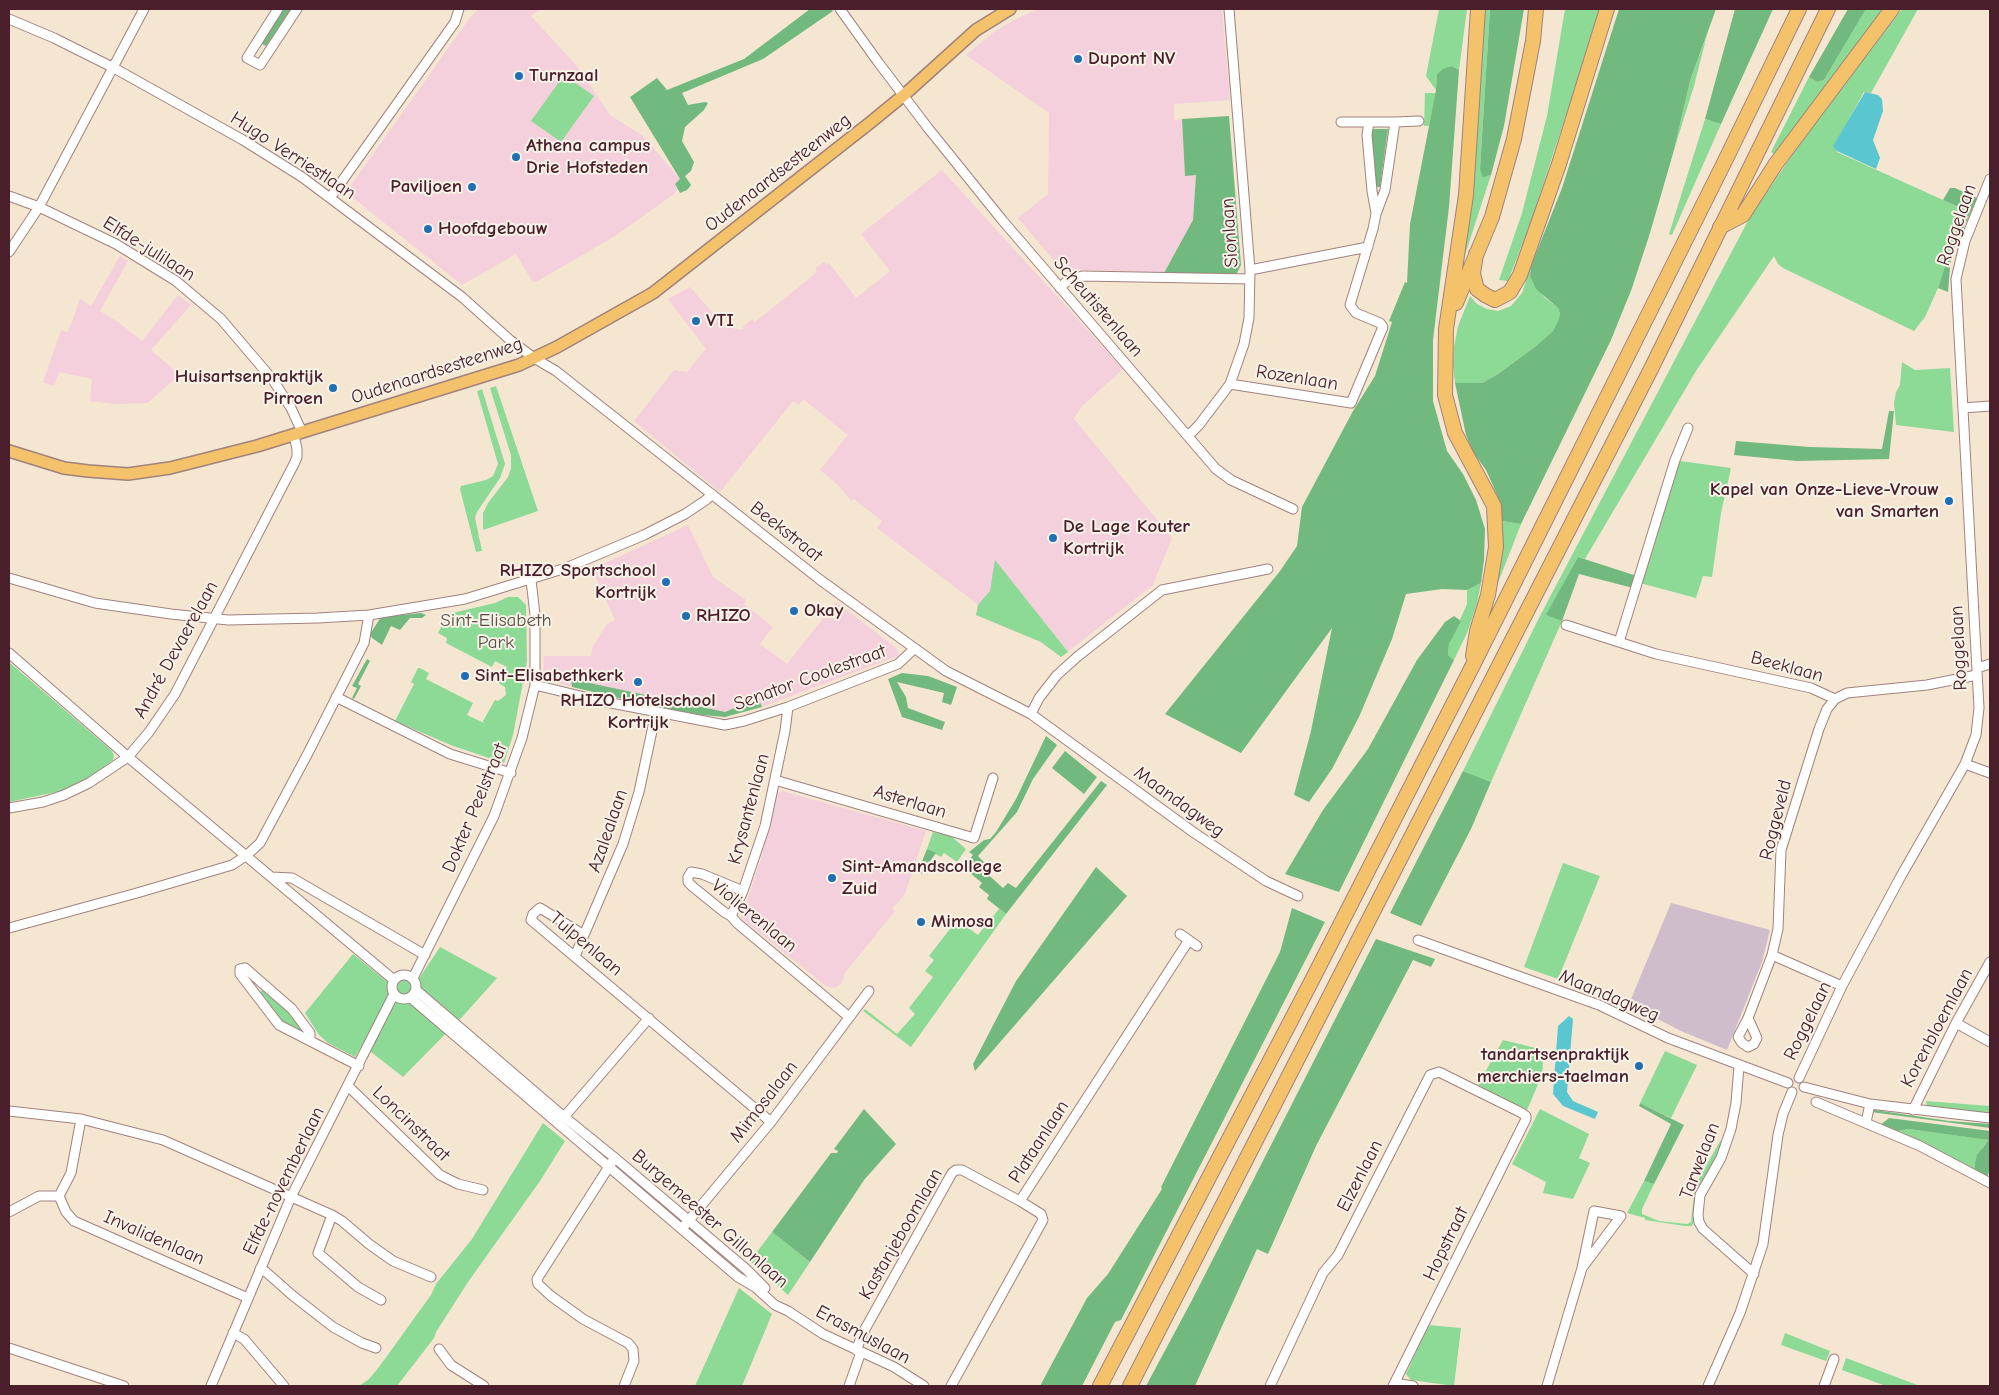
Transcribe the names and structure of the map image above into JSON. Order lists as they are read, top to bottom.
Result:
{
  "streets": {
    "main road": ["Oudenaardsesteenweg"],
    "street": [
      "Hugo Verriestlaan",
      "Roggelaan",
      "Sionlaan",
      "Elfde-julilaan",
      "Scheutistenlaan",
      "Rozenlaan",
      "Beekstraat",
      "André Devaerelaan",
      "Beeklaan",
      "Senator Coolestraat",
      "Asterlaan",
      "Maandagweg",
      "Dokter Peelstraat",
      "Krysantenlaan",
      "Roggeveld",
      "Azalealaan",
      "Violierenlaan",
      "Tulpenlaan",
      "Korenbloemlaan",
      "Mimosalaan",
      "Loncinstraat",
      "Plataanlaan",
      "Tarwelaan",
      "Elzenlaan",
      "Elfde-novemberlaan",
      "Burgemeester Gillonlaan",
      "Kastanjeboomlaan",
      "Invalidenlaan",
      "Hopstraat",
      "Erasmuslaan"
    ]
  },
  "crossings": [
    ["Hugo Verriestlaan", "Oudenaardsesteenweg"],
    ["Hugo Verriestlaan", "Beekstraat"],
    ["Oudenaardsesteenweg", "Elfde-julilaan"],
    ["Oudenaardsesteenweg", "Scheutistenlaan"],
    ["Oudenaardsesteenweg", "Beekstraat"],
    ["Oudenaardsesteenweg", "André Devaerelaan"],
    ["Roggelaan", "Beeklaan"],
    ["Roggelaan", "Maandagweg"],
    ["Sionlaan", "Scheutistenlaan"],
    ["Sionlaan", "Rozenlaan"],
    ["Elfde-julilaan", "André Devaerelaan"],
    ["Beekstraat", "Senator Coolestraat"],
    ["Beekstraat", "Maandagweg"],
    ["Beeklaan", "Roggeveld"],
    ["Senator Coolestraat", "Dokter Peelstraat"],
    ["Senator Coolestraat", "Krysantenlaan"],
    ["Senator Coolestraat", "Azalealaan"],
    ["Asterlaan", "Krysantenlaan"],
    ["Maandagweg", "Tarwelaan"],
    ["Dokter Peelstraat", "Elfde-novemberlaan"],
    ["Dokter Peelstraat", "Burgemeester Gillonlaan"],
    ["Krysantenlaan", "Violierenlaan"],
    ["Azalealaan", "Tulpenlaan"],
    ["Violierenlaan", "Mimosalaan"],
    ["Tulpenlaan", "Mimosalaan"],
    ["Mimosalaan", "Burgemeester Gillonlaan"],
    ["Loncinstraat", "Elfde-novemberlaan"],
    ["Plataanlaan", "Kastanjeboomlaan"],
    ["Elzenlaan", "Hopstraat"],
    ["Elfde-novemberlaan", "Burgemeester Gillonlaan"],
    ["Elfde-novemberlaan", "Invalidenlaan"],
    ["Burgemeester Gillonlaan", "Erasmuslaan"],
    ["Kastanjeboomlaan", "Erasmuslaan"]
  ],
  "parks": ["Sint-Elisabeth Park"],
  "places": [
    "Dupont NV",
    "Turnzaal",
    "Athena campus Drie Hofsteden",
    "Paviljoen",
    "Hoofdgebouw",
    "VTI",
    "Huisartsenpraktijk Pirroen",
    "Kapel van Onze-Lieve-Vrouw van Smarten",
    "De Lage Kouter Kortrijk",
    "RHIZO Sportschool Kortrijk",
    "Okay",
    "RHIZO",
    "Sint-Elisabethkerk",
    "RHIZO Hotelschool Kortrijk",
    "Sint-Amandscollege Zuid",
    "Mimosa",
    "tandartsenpraktijk merchiers-taelman"
  ]
}
